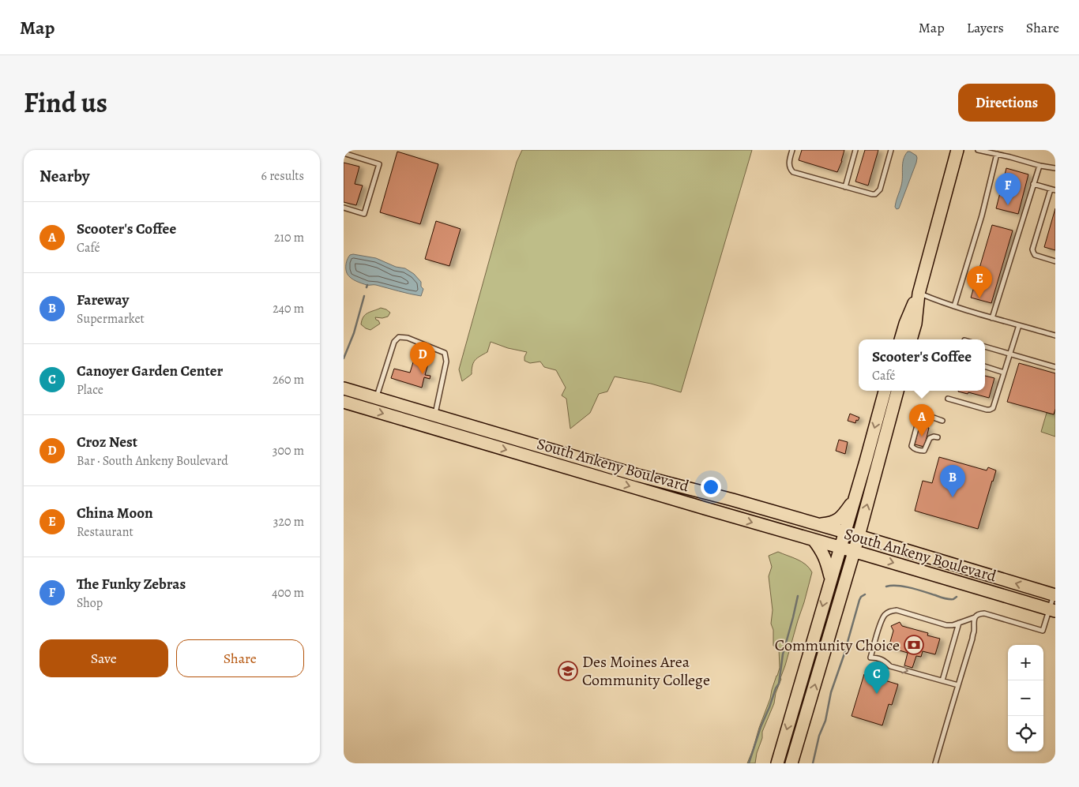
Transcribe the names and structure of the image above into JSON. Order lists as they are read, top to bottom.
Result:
{
  "streets": {
    "main road": ["South Ankeny Boulevard"]
  },
  "places": {
    "bank": ["Community Choice"],
    "school or university": ["Des Moines Area Community College"]
  },
  "page": {
    "header": "Map",
    "nav": ["Map", "Layers", "Share"],
    "title": "Find us",
    "buttons": [
      "Directions",
      ["Save", "Share"]
    ],
    "heading": ["Nearby", "6 results"],
    "pins": [
      "F",
      "E",
      "D",
      "A",
      "B",
      "C"
    ],
    "list": [
      {
        "mark": "A",
        "name": "Scooter's Coffee",
        "note": "Café",
        "value": "210 m"
      },
      {
        "mark": "B",
        "name": "Fareway",
        "note": "Supermarket",
        "value": "240 m"
      },
      {
        "mark": "C",
        "name": "Canoyer Garden Center",
        "note": "Place",
        "value": "260 m"
      },
      {
        "mark": "D",
        "name": "Croz Nest",
        "note": "Bar · South Ankeny Boulevard",
        "value": "300 m"
      },
      {
        "mark": "E",
        "name": "China Moon",
        "note": "Restaurant",
        "value": "320 m"
      },
      {
        "mark": "F",
        "name": "The Funky Zebras",
        "note": "Shop",
        "value": "400 m"
      }
    ],
    "popup": ["Scooter's Coffee", "Café"],
    "map_buttons": ["+", "−"]
  }
}
